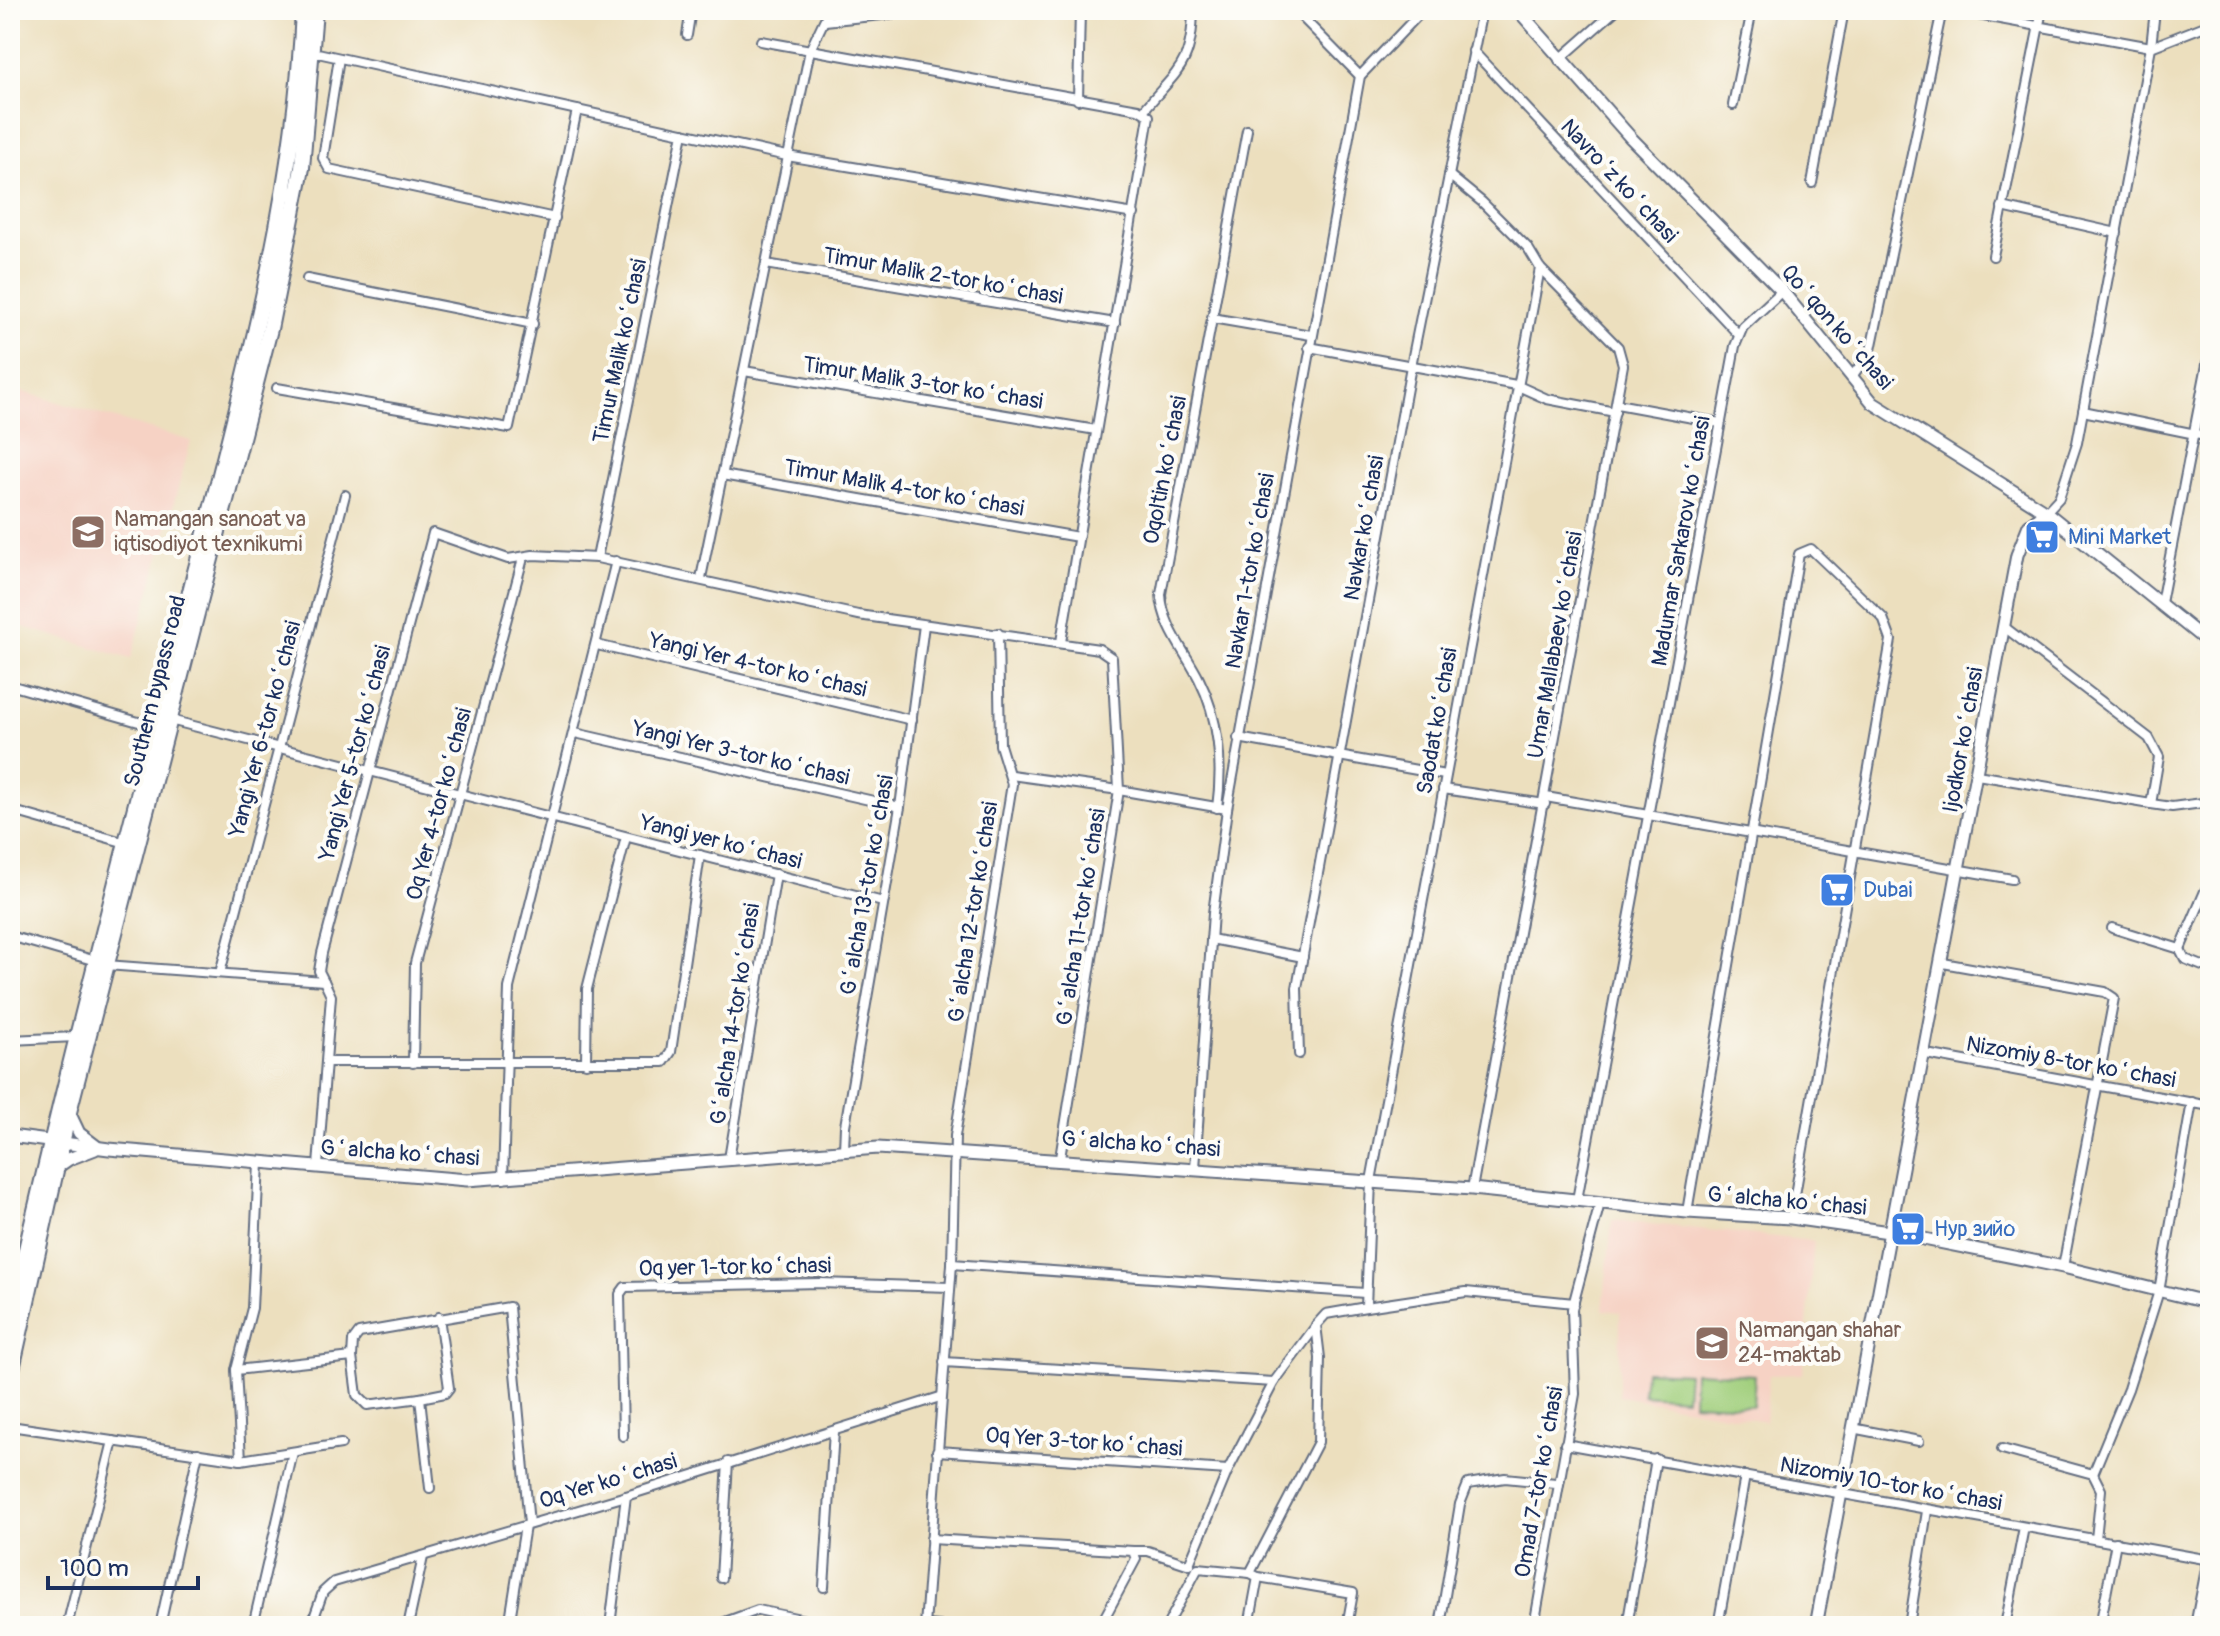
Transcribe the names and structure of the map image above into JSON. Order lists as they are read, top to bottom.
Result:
{
  "streets": {
    "highway": ["Southern bypass road"],
    "street": [
      "Navroʻz koʻchasi",
      "Timur Malik 2-tor koʻchasi",
      "Qoʻqon koʻchasi",
      "Timur Malik koʻchasi",
      "Timur Malik 3-tor koʻchasi",
      "Oqoltin koʻchasi",
      "Timur Malik 4-tor koʻchasi",
      "Navkar koʻchasi",
      "Madumar Sarkarov koʻchasi",
      "Navkar 1-tor koʻchasi",
      "Umar Mallabaev koʻchasi",
      "Yangi Yer 4-tor koʻchasi",
      "Saodat koʻchasi",
      "Yangi Yer 6-tor koʻchasi",
      "Ijodkor koʻchasi",
      "Yangi Yer 5-tor koʻchasi",
      "Yangi Yer 3-tor koʻchasi",
      "Oq Yer 4-tor koʻchasi",
      "Yangi yer koʻchasi",
      "Gʻalcha 13-tor koʻchasi",
      "Gʻalcha 12-tor koʻchasi",
      "Gʻalcha 11-tor koʻchasi",
      "Gʻalcha 14-tor koʻchasi",
      "Nizomiy 8-tor koʻchasi",
      "Gʻalcha koʻchasi",
      "Oq yer 1-tor koʻchasi",
      "Oq Yer 3-tor koʻchasi",
      "Oq Yer koʻchasi",
      "Omad 7-tor koʻchasi",
      "Nizomiy 10-tor koʻchasi"
    ]
  },
  "crossings": [
    ["Navroʻz koʻchasi", "Navkar koʻchasi"],
    ["Navroʻz koʻchasi", "Madumar Sarkarov koʻchasi"],
    ["Qoʻqon koʻchasi", "Ijodkor koʻchasi"],
    ["Oqoltin koʻchasi", "Navkar 1-tor koʻchasi"],
    ["Navkar koʻchasi", "Umar Mallabaev koʻchasi"],
    ["Madumar Sarkarov koʻchasi", "Gʻalcha koʻchasi"],
    ["Navkar 1-tor koʻchasi", "Gʻalcha koʻchasi"],
    ["Umar Mallabaev koʻchasi", "Saodat koʻchasi"],
    ["Umar Mallabaev koʻchasi", "Gʻalcha koʻchasi"],
    ["Yangi Yer 4-tor koʻchasi", "Gʻalcha 13-tor koʻchasi"],
    ["Southern bypass road", "Yangi yer koʻchasi"],
    ["Southern bypass road", "Gʻalcha koʻchasi"],
    ["Saodat koʻchasi", "Gʻalcha koʻchasi"],
    ["Yangi Yer 6-tor koʻchasi", "Yangi yer koʻchasi"],
    ["Ijodkor koʻchasi", "Nizomiy 8-tor koʻchasi"],
    ["Ijodkor koʻchasi", "Gʻalcha koʻchasi"],
    ["Ijodkor koʻchasi", "Nizomiy 10-tor koʻchasi"],
    ["Yangi Yer 5-tor koʻchasi", "Oq Yer 4-tor koʻchasi"],
    ["Yangi Yer 5-tor koʻchasi", "Yangi yer koʻchasi"],
    ["Yangi Yer 3-tor koʻchasi", "Gʻalcha 13-tor koʻchasi"],
    ["Oq Yer 4-tor koʻchasi", "Yangi yer koʻchasi"],
    ["Yangi yer koʻchasi", "Gʻalcha 13-tor koʻchasi"],
    ["Yangi yer koʻchasi", "Gʻalcha 14-tor koʻchasi"],
    ["Gʻalcha 13-tor koʻchasi", "Gʻalcha koʻchasi"],
    ["Gʻalcha 12-tor koʻchasi", "Gʻalcha 11-tor koʻchasi"],
    ["Gʻalcha 12-tor koʻchasi", "Gʻalcha koʻchasi"],
    ["Gʻalcha 11-tor koʻchasi", "Gʻalcha koʻchasi"],
    ["Gʻalcha 14-tor koʻchasi", "Gʻalcha koʻchasi"],
    ["Gʻalcha koʻchasi", "Omad 7-tor koʻchasi"],
    ["Omad 7-tor koʻchasi", "Nizomiy 10-tor koʻchasi"]
  ],
  "places": {
    "school or university": ["Namangan sanoat va iqtisodiyot texnikumi", "Namangan shahar 24-maktab"],
    "supermarket": ["Mini Market", "Dubai", "Нур зийо"]
  },
  "scale_bar": "100 m"
}
